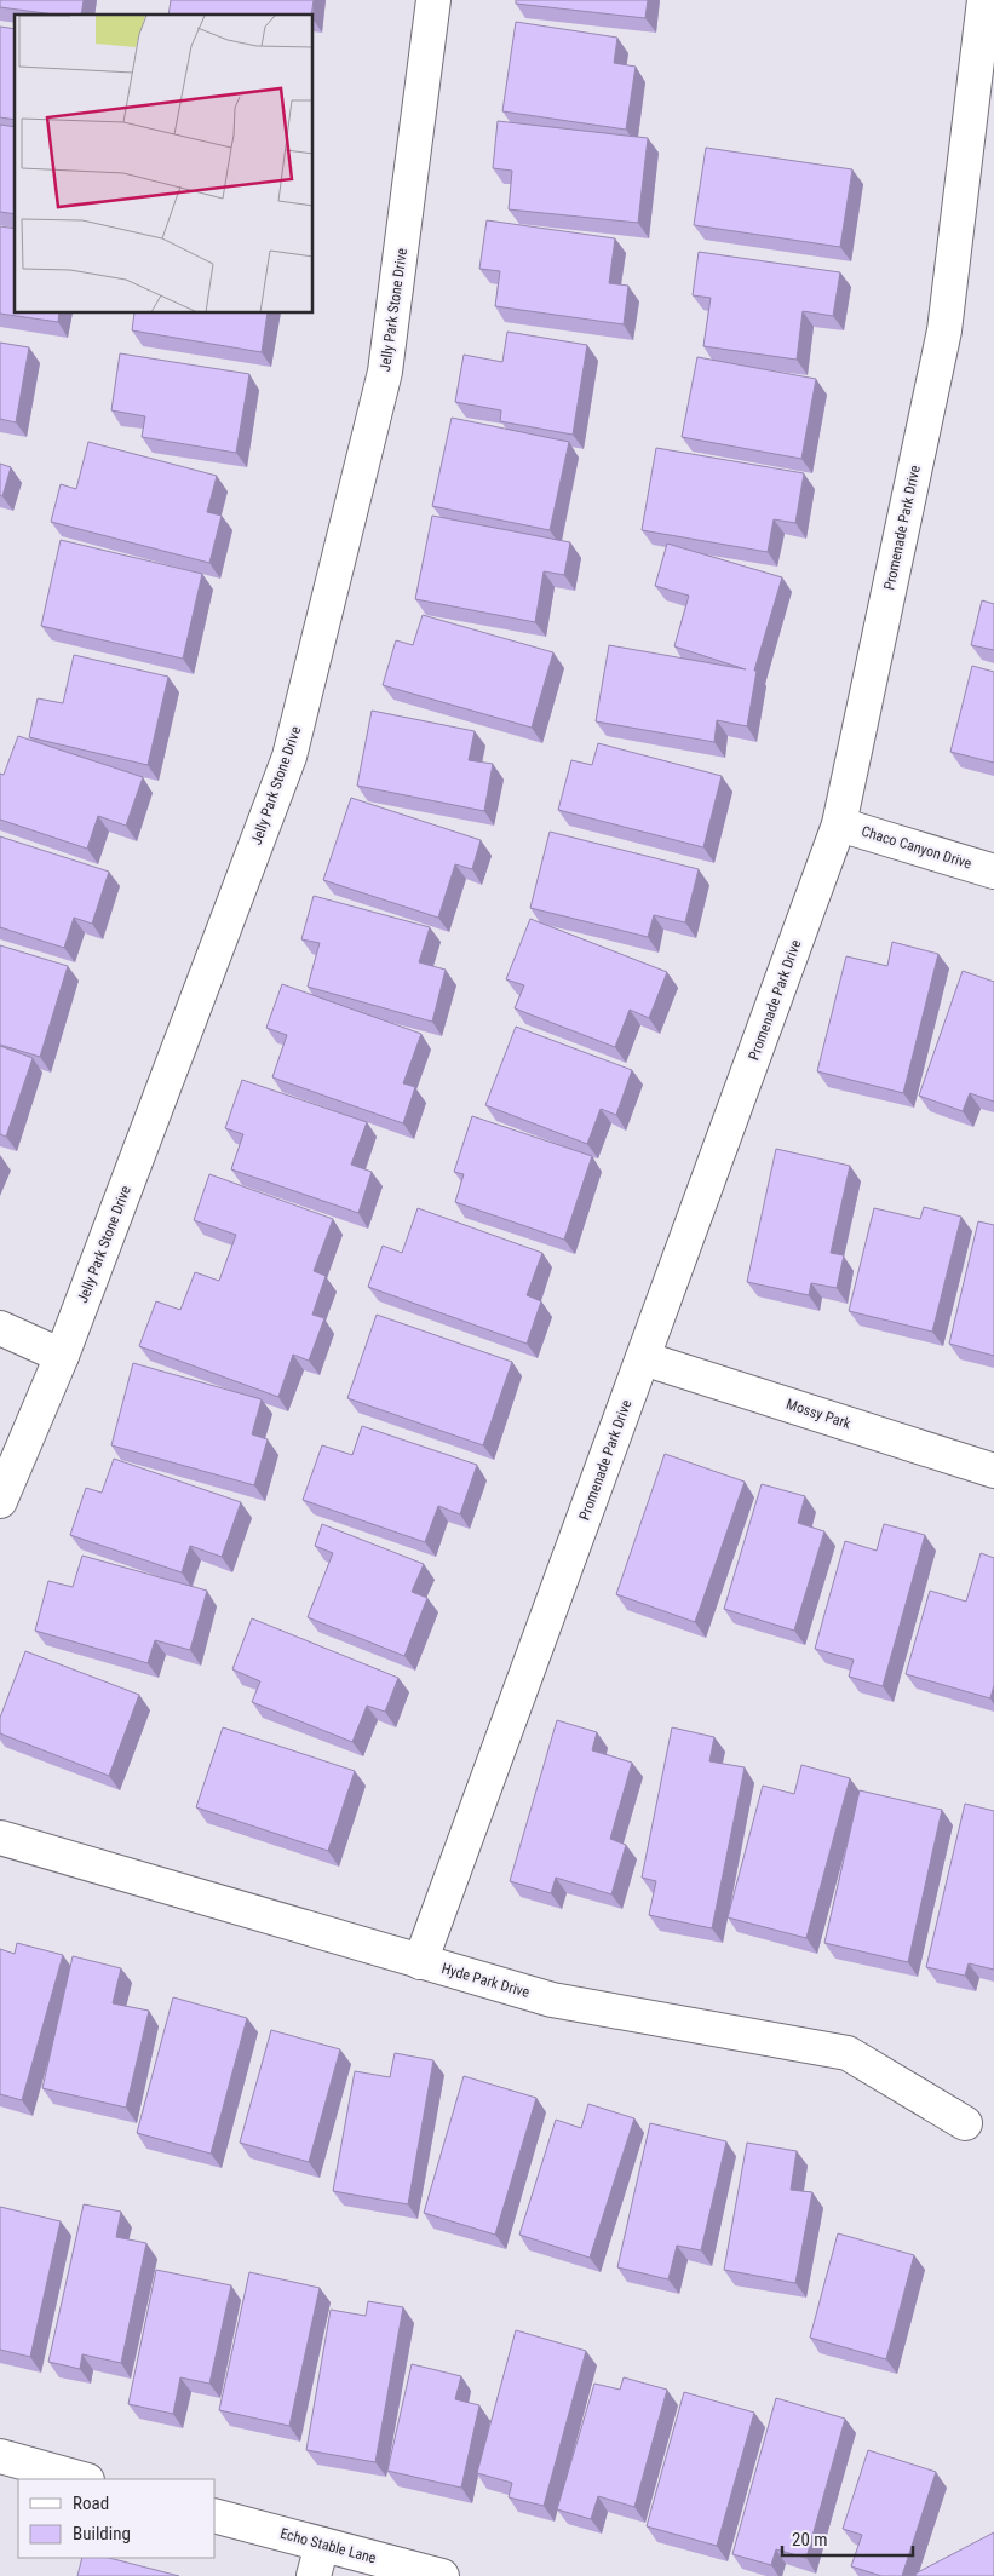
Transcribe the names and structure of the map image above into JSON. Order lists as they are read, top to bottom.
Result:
{
  "streets": {
    "street": [
      "Jelly Park Stone Drive",
      "Promenade Park Drive",
      "Chaco Canyon Drive",
      "Mossy Park",
      "Hyde Park Drive",
      "Echo Stable Lane"
    ]
  },
  "crossings": [
    ["Promenade Park Drive", "Chaco Canyon Drive"],
    ["Promenade Park Drive", "Mossy Park"],
    ["Promenade Park Drive", "Hyde Park Drive"]
  ],
  "legend": ["Road", "Building"],
  "scale_bar": "20 m"
}
